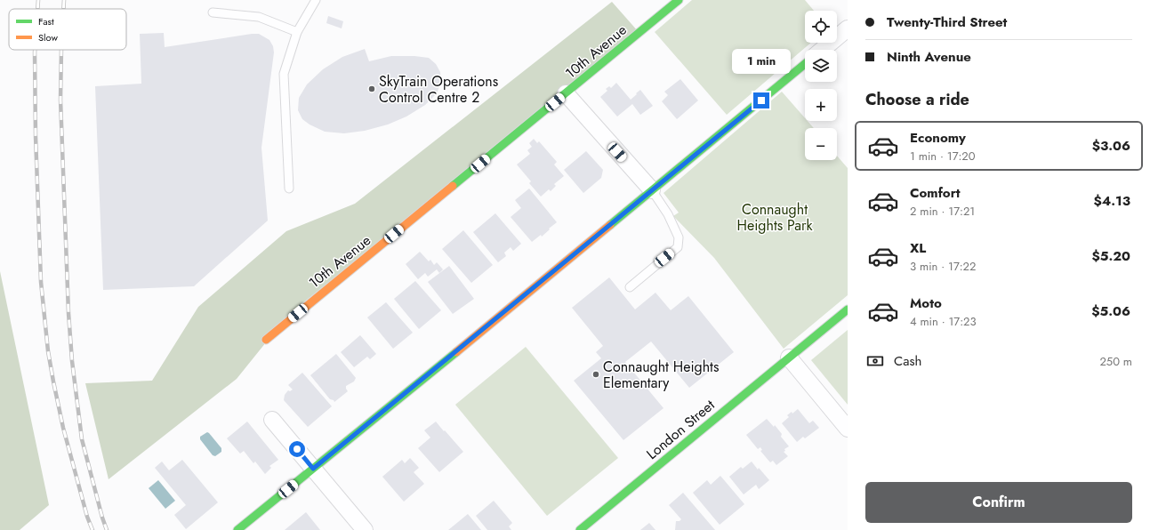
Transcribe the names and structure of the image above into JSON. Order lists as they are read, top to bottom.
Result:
{
  "streets": {
    "street": ["10th Avenue", "London Street"]
  },
  "parks": ["Connaught Heights Park"],
  "places": ["SkyTrain Operations Control Centre 2", "Connaught Heights Elementary"],
  "legend": ["Fast", "Slow"],
  "page": {
    "banner": ["Twenty-Third Street", "Ninth Avenue"],
    "map_buttons": ["+", "−"],
    "bubble": "1 min",
    "heading": "Choose a ride",
    "list": [
      {
        "name": "Economy",
        "note": "1 min · 17:20",
        "value": "$3.06"
      },
      {
        "name": "Comfort",
        "note": "2 min · 17:21",
        "value": "$4.13"
      },
      {
        "name": "XL",
        "note": "3 min · 17:22",
        "value": "$5.20"
      },
      {
        "name": "Moto",
        "note": "4 min · 17:23",
        "value": "$5.06"
      }
    ],
    "pay": ["Cash", "250 m"],
    "buttons": "Confirm"
  }
}
